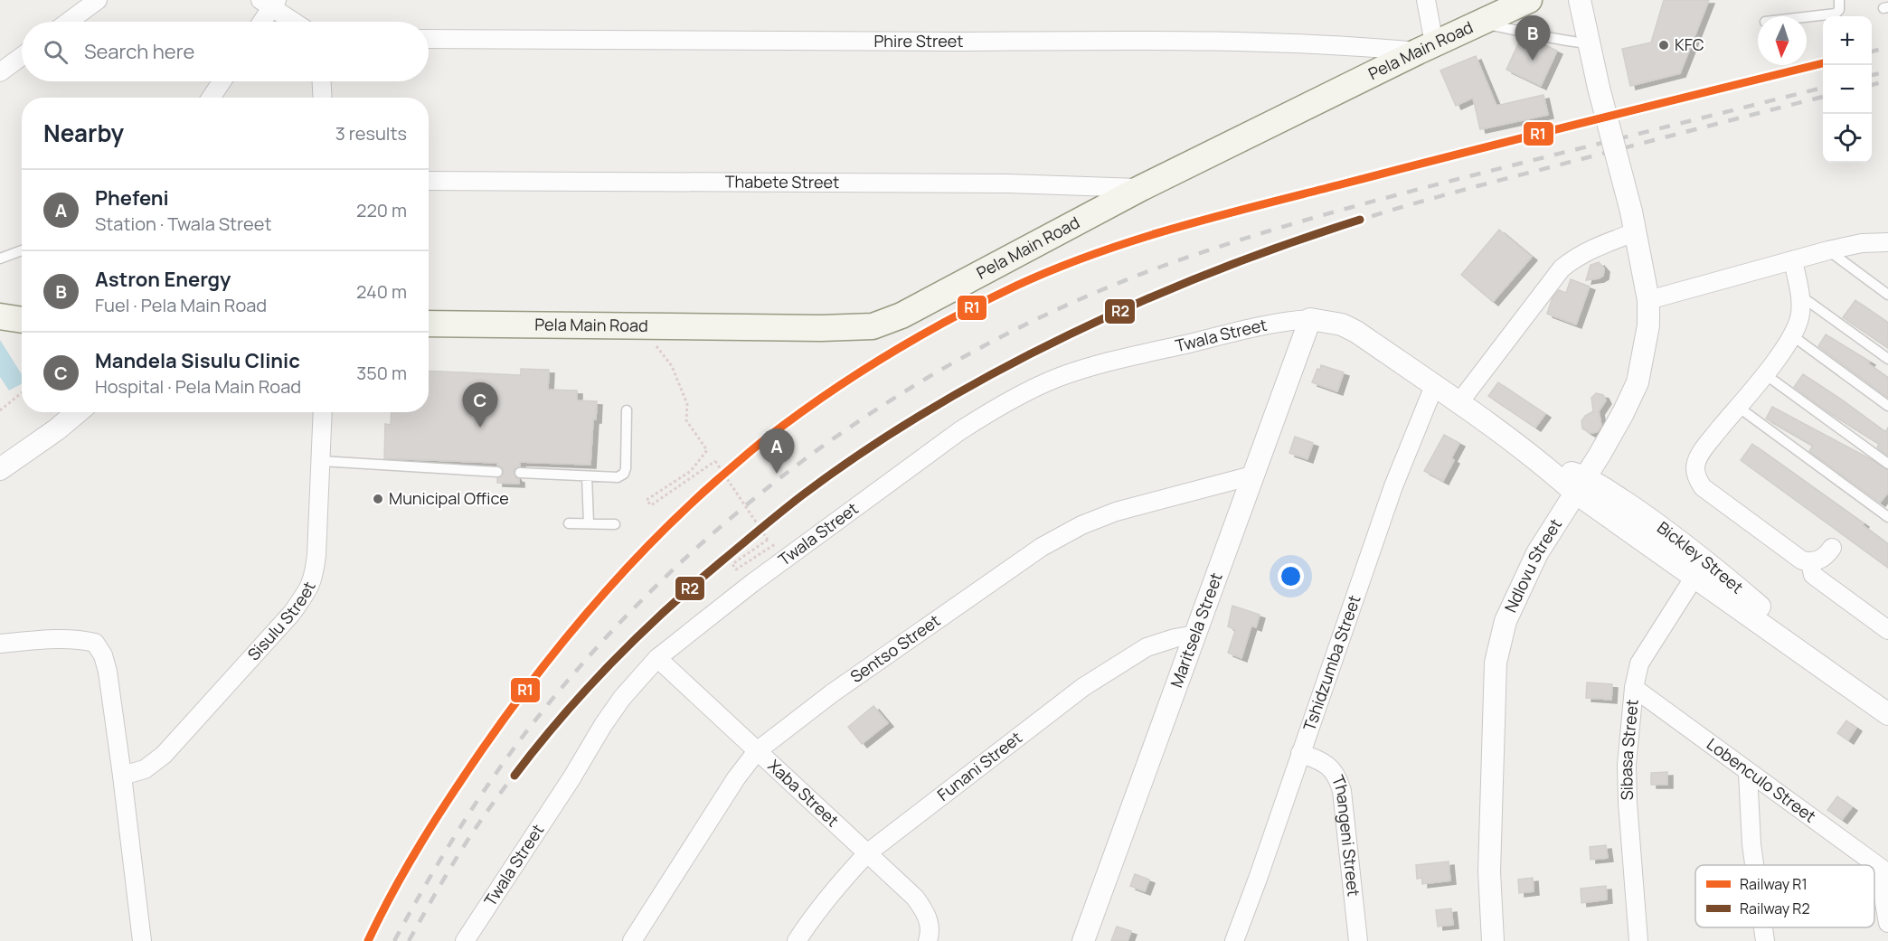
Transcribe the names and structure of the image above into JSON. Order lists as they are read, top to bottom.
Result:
{
  "streets": {
    "main road": ["Pela Main Road"],
    "street": [
      "Phire Street",
      "Thabete Street",
      "Twala Street",
      "Bickley Street",
      "Ndlovu Street",
      "Sisulu Street",
      "Maritsela Street",
      "Sentso Street",
      "Tshidzumba Street",
      "Sibasa Street",
      "Funani Street",
      "Lobenculo Street",
      "Xaba Street",
      "Thangeni Street"
    ]
  },
  "crossings": [
    ["Phire Street", "Pela Main Road"],
    ["Pela Main Road", "Thabete Street"],
    ["Twala Street", "Bickley Street"],
    ["Twala Street", "Maritsela Street"],
    ["Twala Street", "Xaba Street"],
    ["Bickley Street", "Ndlovu Street"],
    ["Bickley Street", "Maritsela Street"],
    ["Bickley Street", "Tshidzumba Street"],
    ["Bickley Street", "Sibasa Street"],
    ["Maritsela Street", "Sentso Street"],
    ["Maritsela Street", "Funani Street"],
    ["Sentso Street", "Xaba Street"],
    ["Tshidzumba Street", "Thangeni Street"],
    ["Sibasa Street", "Lobenculo Street"],
    ["Funani Street", "Xaba Street"]
  ],
  "places": ["KFC", "Municipal Office"],
  "lines": ["rail line R1", "rail line R2"],
  "legend": ["Railway R1", "Railway R2"],
  "north": "bottom",
  "page": {
    "pins": ["B", "C", "A"],
    "map_buttons": ["+", "−"],
    "search": "Search here",
    "heading": ["Nearby", "3 results"],
    "list": [
      {
        "mark": "A",
        "name": "Phefeni",
        "note": "Station · Twala Street",
        "value": "220 m"
      },
      {
        "mark": "B",
        "name": "Astron Energy",
        "note": "Fuel · Pela Main Road",
        "value": "240 m"
      },
      {
        "mark": "C",
        "name": "Mandela Sisulu Clinic",
        "note": "Hospital · Pela Main Road",
        "value": "350 m"
      }
    ]
  }
}
